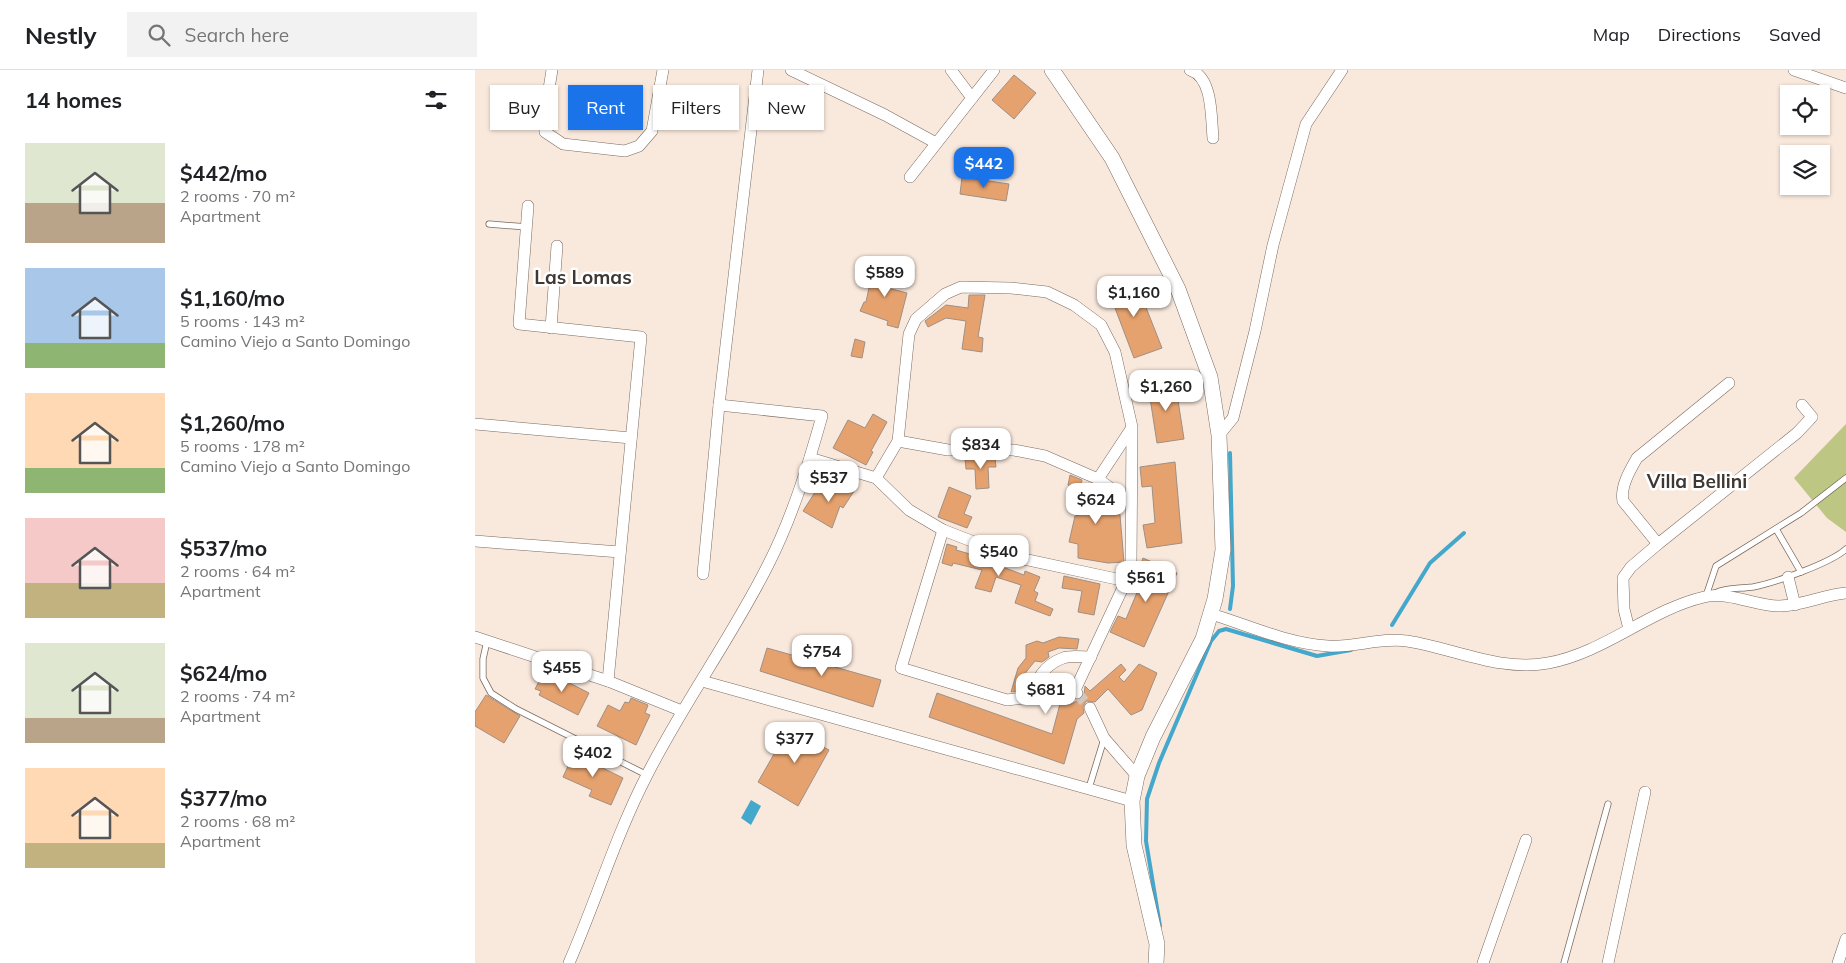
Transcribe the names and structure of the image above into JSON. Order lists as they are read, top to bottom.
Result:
{
  "districts": ["Las Lomas", "Villa Bellini"],
  "page": {
    "header": "Nestly",
    "search": "Search here",
    "nav": ["Map", "Directions", "Saved"],
    "heading": "14 homes",
    "chip": [
      "Buy",
      "Rent",
      "Filters",
      "New"
    ],
    "list": [
      {
        "name": "$442/mo",
        "note": "2 rooms · 70 m² · Apartment"
      },
      {
        "name": "$1,160/mo",
        "note": "5 rooms · 143 m² · Camino Viejo a Santo Domingo"
      },
      {
        "name": "$1,260/mo",
        "note": "5 rooms · 178 m² · Camino Viejo a Santo Domingo"
      },
      {
        "name": "$537/mo",
        "note": "2 rooms · 64 m² · Apartment"
      },
      {
        "name": "$624/mo",
        "note": "2 rooms · 74 m² · Apartment"
      },
      {
        "name": "$377/mo",
        "note": "2 rooms · 68 m² · Apartment"
      }
    ],
    "price": [
      "$442",
      "$589",
      "$1,160",
      "$1,260",
      "$834",
      "$537",
      "$624",
      "$540",
      "$561",
      "$754",
      "$455",
      "$681",
      "$377",
      "$402"
    ]
  }
}
